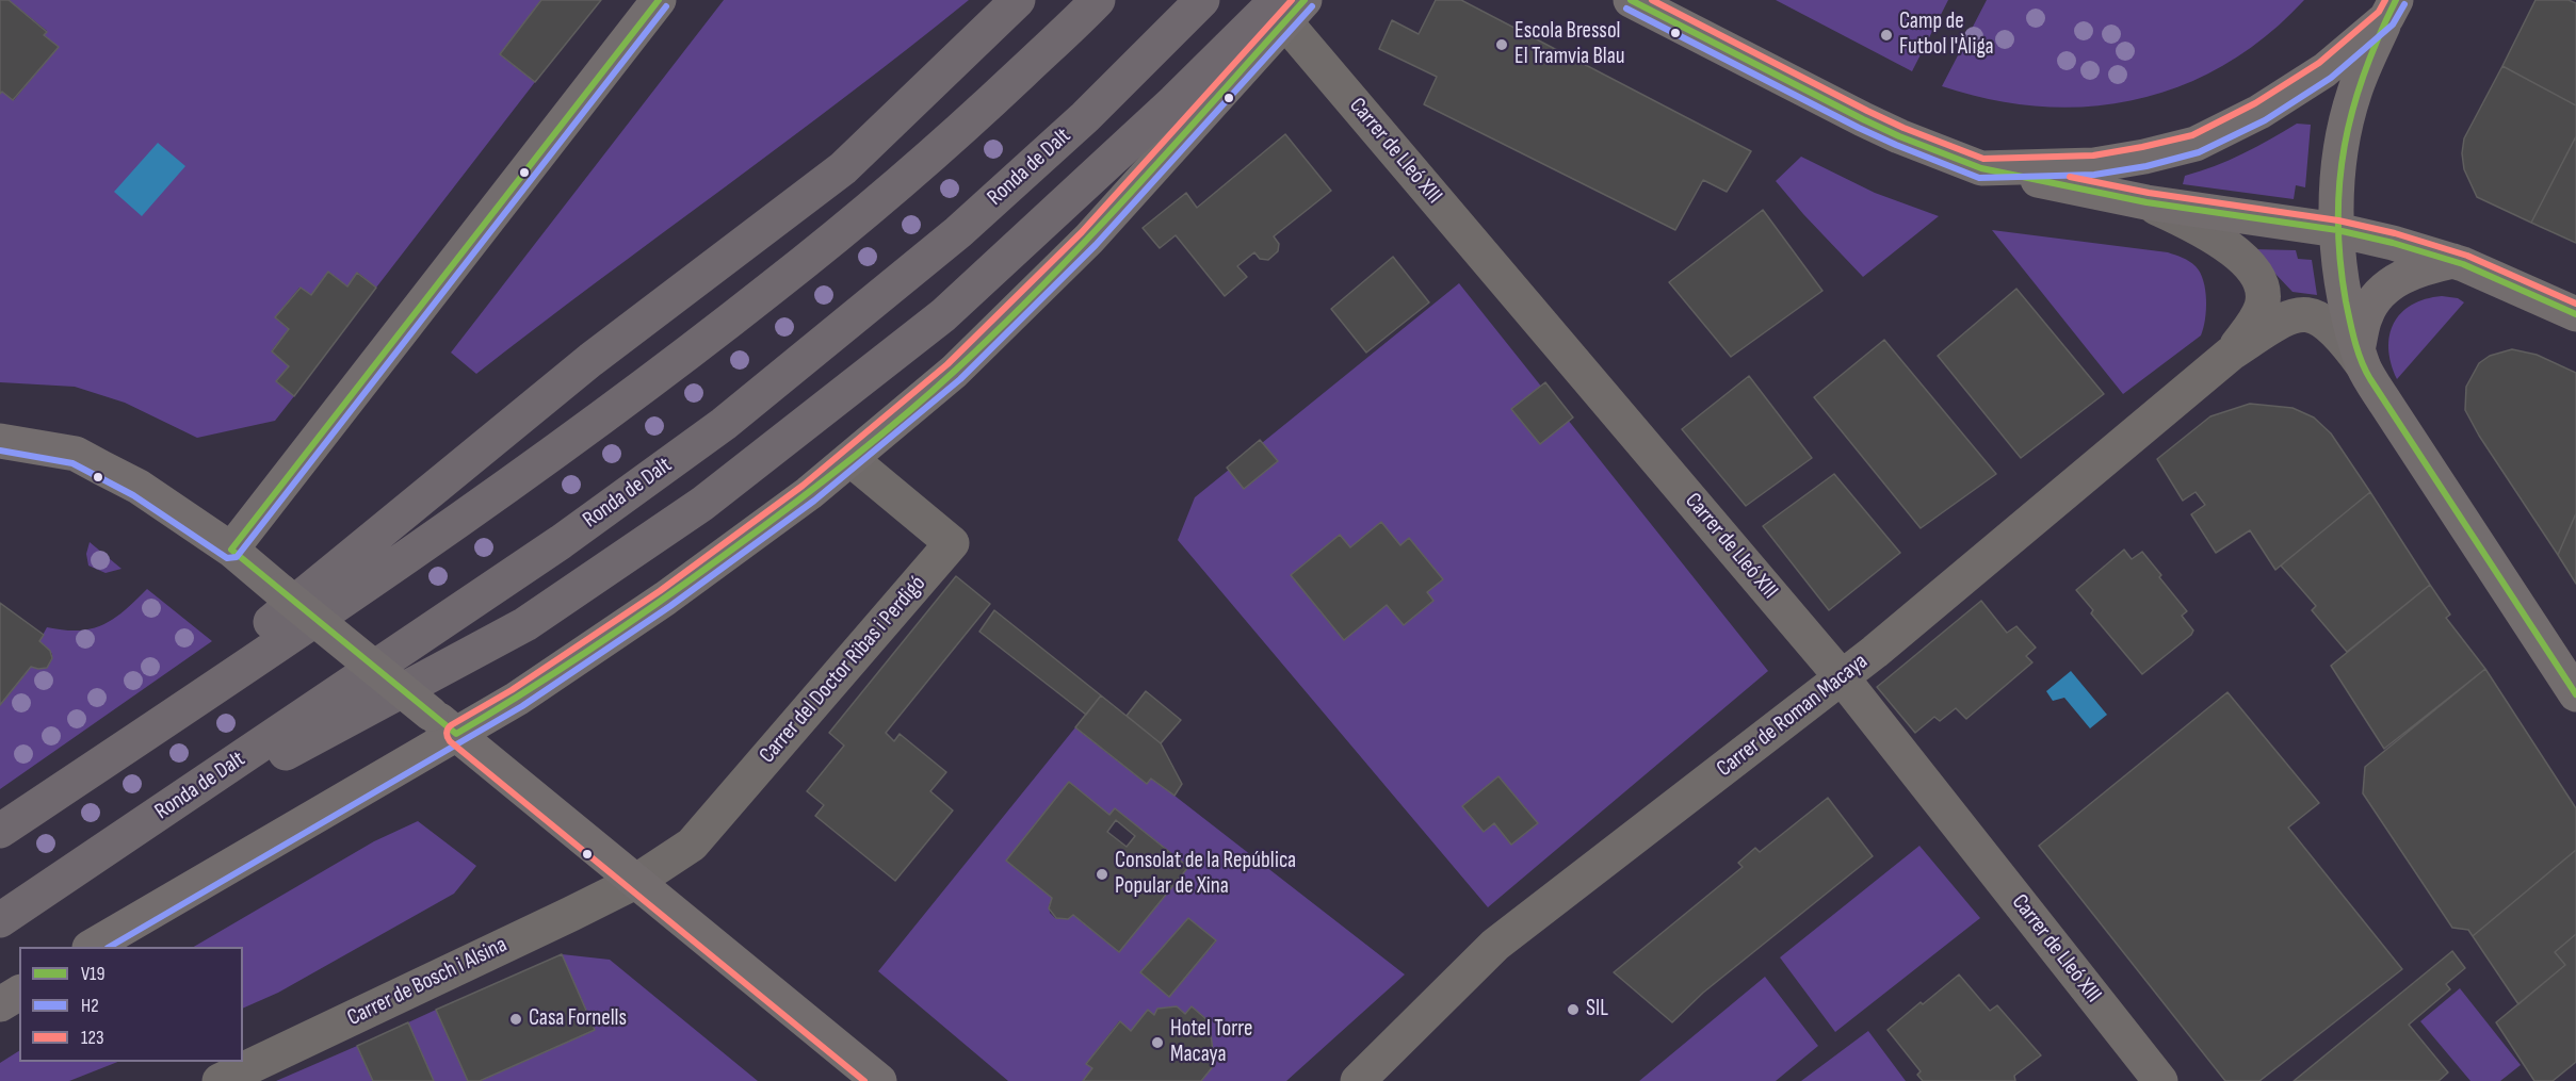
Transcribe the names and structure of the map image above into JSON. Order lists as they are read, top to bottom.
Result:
{
  "streets": {
    "highway": ["Ronda de Dalt"],
    "street": [
      "Carrer de Lleó XIII",
      "Carrer del Doctor Ribas i Perdigó",
      "Carrer de Roman Macaya",
      "Carrer de Bosch i Alsina"
    ]
  },
  "crossings": [
    ["Carrer de Lleó XIII", "Carrer de Roman Macaya"],
    ["Carrer del Doctor Ribas i Perdigó", "Carrer de Bosch i Alsina"]
  ],
  "places": [
    "Camp de Futbol l'Àliga",
    "Escola Bressol El Tramvia Blau",
    "Consolat de la República Popular de Xina",
    "SIL",
    "Casa Fornells",
    "Hotel Torre Macaya"
  ],
  "lines": ["transit line V19", "transit line 123", "transit line H2"],
  "legend": ["V19", "H2", "123"]
}
